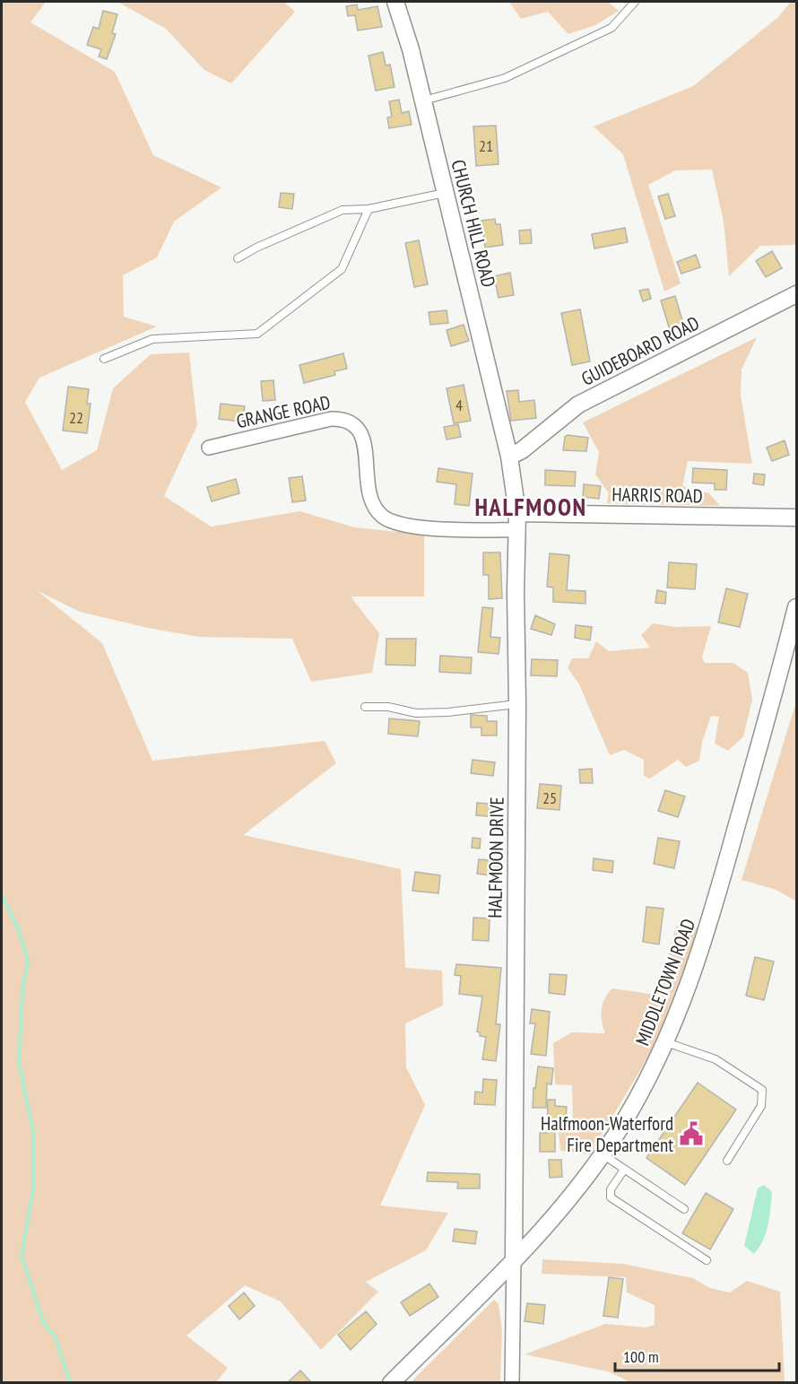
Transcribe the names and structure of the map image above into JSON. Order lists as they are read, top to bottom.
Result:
{
  "streets": {
    "street": [
      "CHURCH HILL ROAD",
      "GUIDEBOARD ROAD",
      "GRANGE ROAD",
      "HARRIS ROAD",
      "HALFMOON DRIVE",
      "MIDDLETOWN ROAD"
    ]
  },
  "crossings": [
    ["CHURCH HILL ROAD", "GUIDEBOARD ROAD"],
    ["CHURCH HILL ROAD", "HALFMOON DRIVE"],
    ["GUIDEBOARD ROAD", "HALFMOON DRIVE"],
    ["GRANGE ROAD", "HALFMOON DRIVE"],
    ["HARRIS ROAD", "HALFMOON DRIVE"],
    ["HALFMOON DRIVE", "MIDDLETOWN ROAD"]
  ],
  "districts": ["HALFMOON"],
  "places": {
    "public building": ["Halfmoon-Waterford Fire Department"]
  },
  "house_numbers": [
    "21",
    "4",
    "22",
    "25"
  ],
  "scale_bar": "100 m"
}
